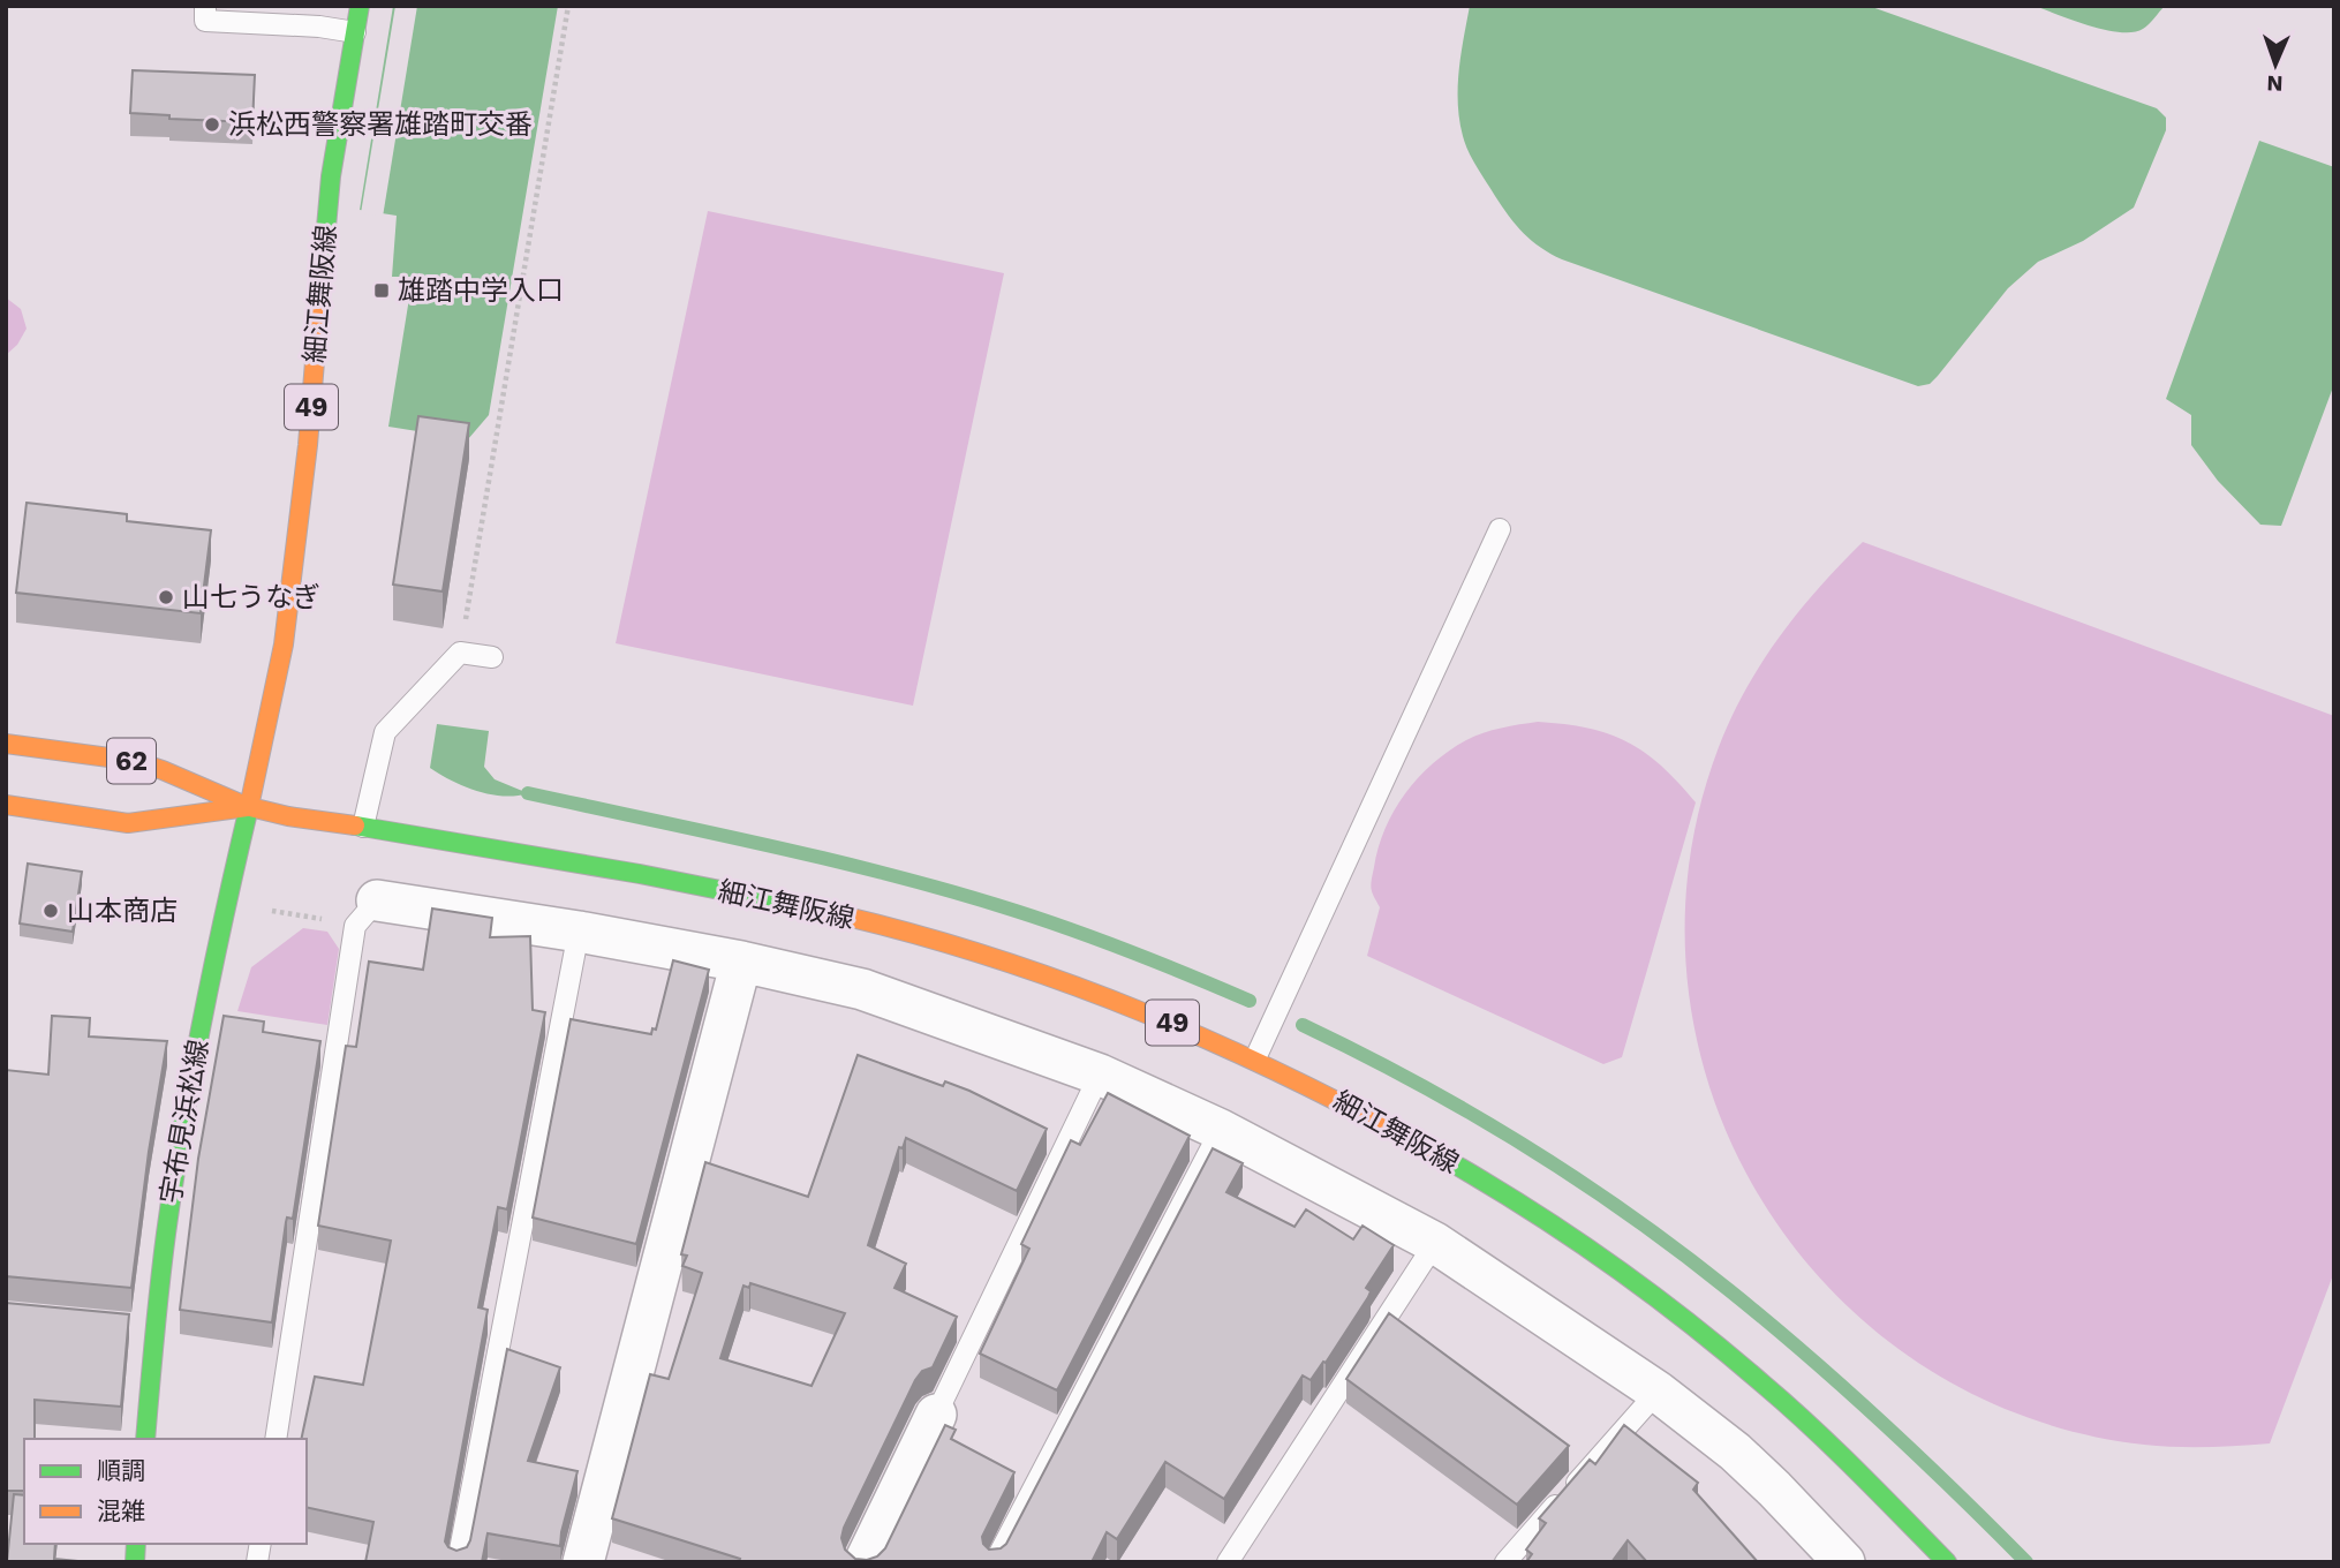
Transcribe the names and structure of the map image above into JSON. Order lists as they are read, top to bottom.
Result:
{
  "streets": {
    "main road": [
      "細江舞阪線",
      "49",
      "62",
      "宇布見浜松線"
    ]
  },
  "crossings": [
    ["細江舞阪線", "62"],
    ["細江舞阪線", "宇布見浜松線"],
    ["62", "宇布見浜松線"]
  ],
  "places": {
    "other": ["浜松西警察署雄踏町交番", "山七うなぎ", "山本商店"],
    "transit": ["雄踏中学入口"]
  },
  "legend": ["順調", "混雑"],
  "north": "bottom"
}
